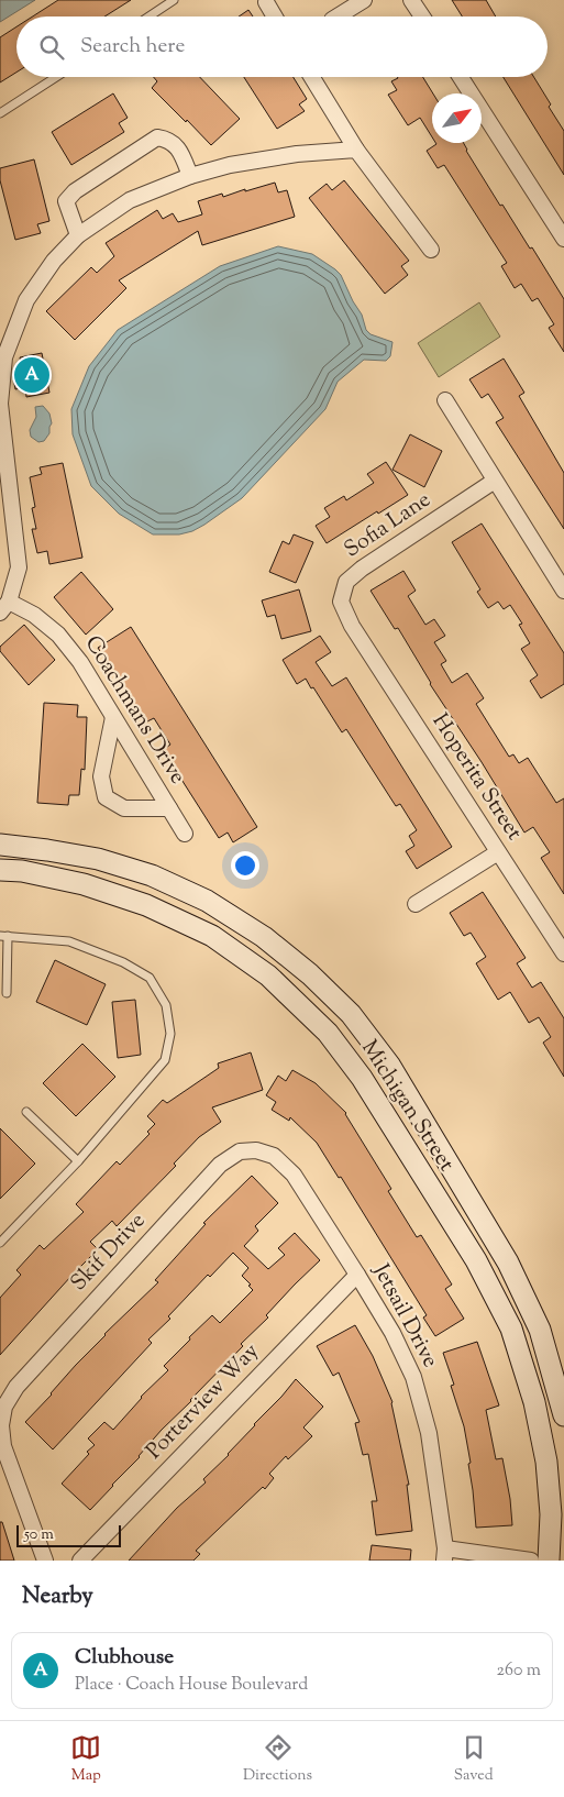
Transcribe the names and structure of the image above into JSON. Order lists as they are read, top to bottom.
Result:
{
  "streets": {
    "street": [
      "Sofia Lane",
      "Coachmans Drive",
      "Hoperita Street",
      "Michigan Street",
      "Skif Drive",
      "Jetsail Drive",
      "Porterview Way"
    ]
  },
  "crossings": [
    ["Sofia Lane", "Hoperita Street"],
    ["Skif Drive", "Jetsail Drive"],
    ["Jetsail Drive", "Porterview Way"]
  ],
  "scale_bar": "50 m",
  "north": "top right",
  "page": {
    "search": "Search here",
    "pins": "A",
    "scale": "50 m",
    "heading": "Nearby",
    "list": [
      {
        "mark": "A",
        "name": "Clubhouse",
        "note": "Place · Coach House Boulevard",
        "value": "260 m"
      }
    ],
    "nav": ["Map", "Directions", "Saved"]
  }
}
